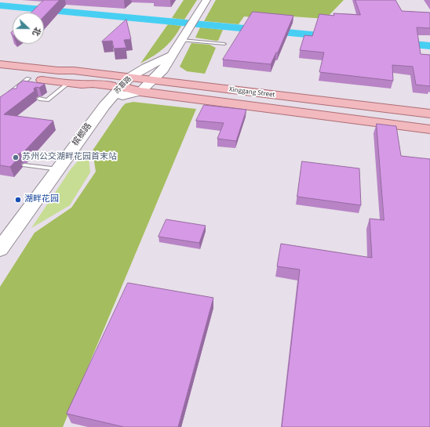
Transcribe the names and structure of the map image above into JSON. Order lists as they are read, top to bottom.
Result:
{
  "streets": {
    "main road": ["苏慕路", "Xinggang Street", "槟榔路"]
  },
  "crossings": [
    ["苏慕路", "Xinggang Street"],
    ["苏慕路", "槟榔路"]
  ],
  "places": ["苏州公交湖畔花园首末站", "湖畔花园"],
  "north": "right"
}
